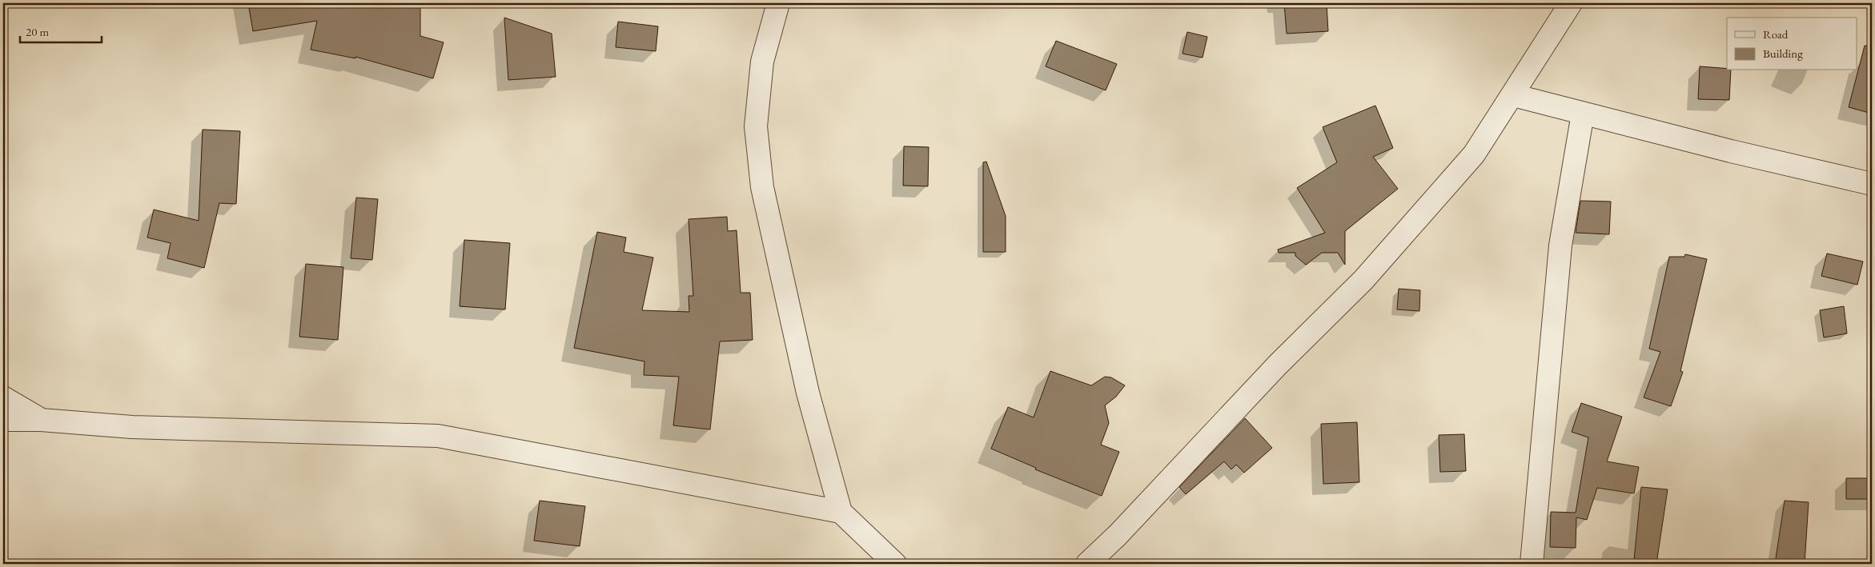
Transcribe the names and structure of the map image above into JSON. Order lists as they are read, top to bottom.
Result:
{
  "legend": ["Road", "Building"],
  "scale_bar": "20 m"
}
